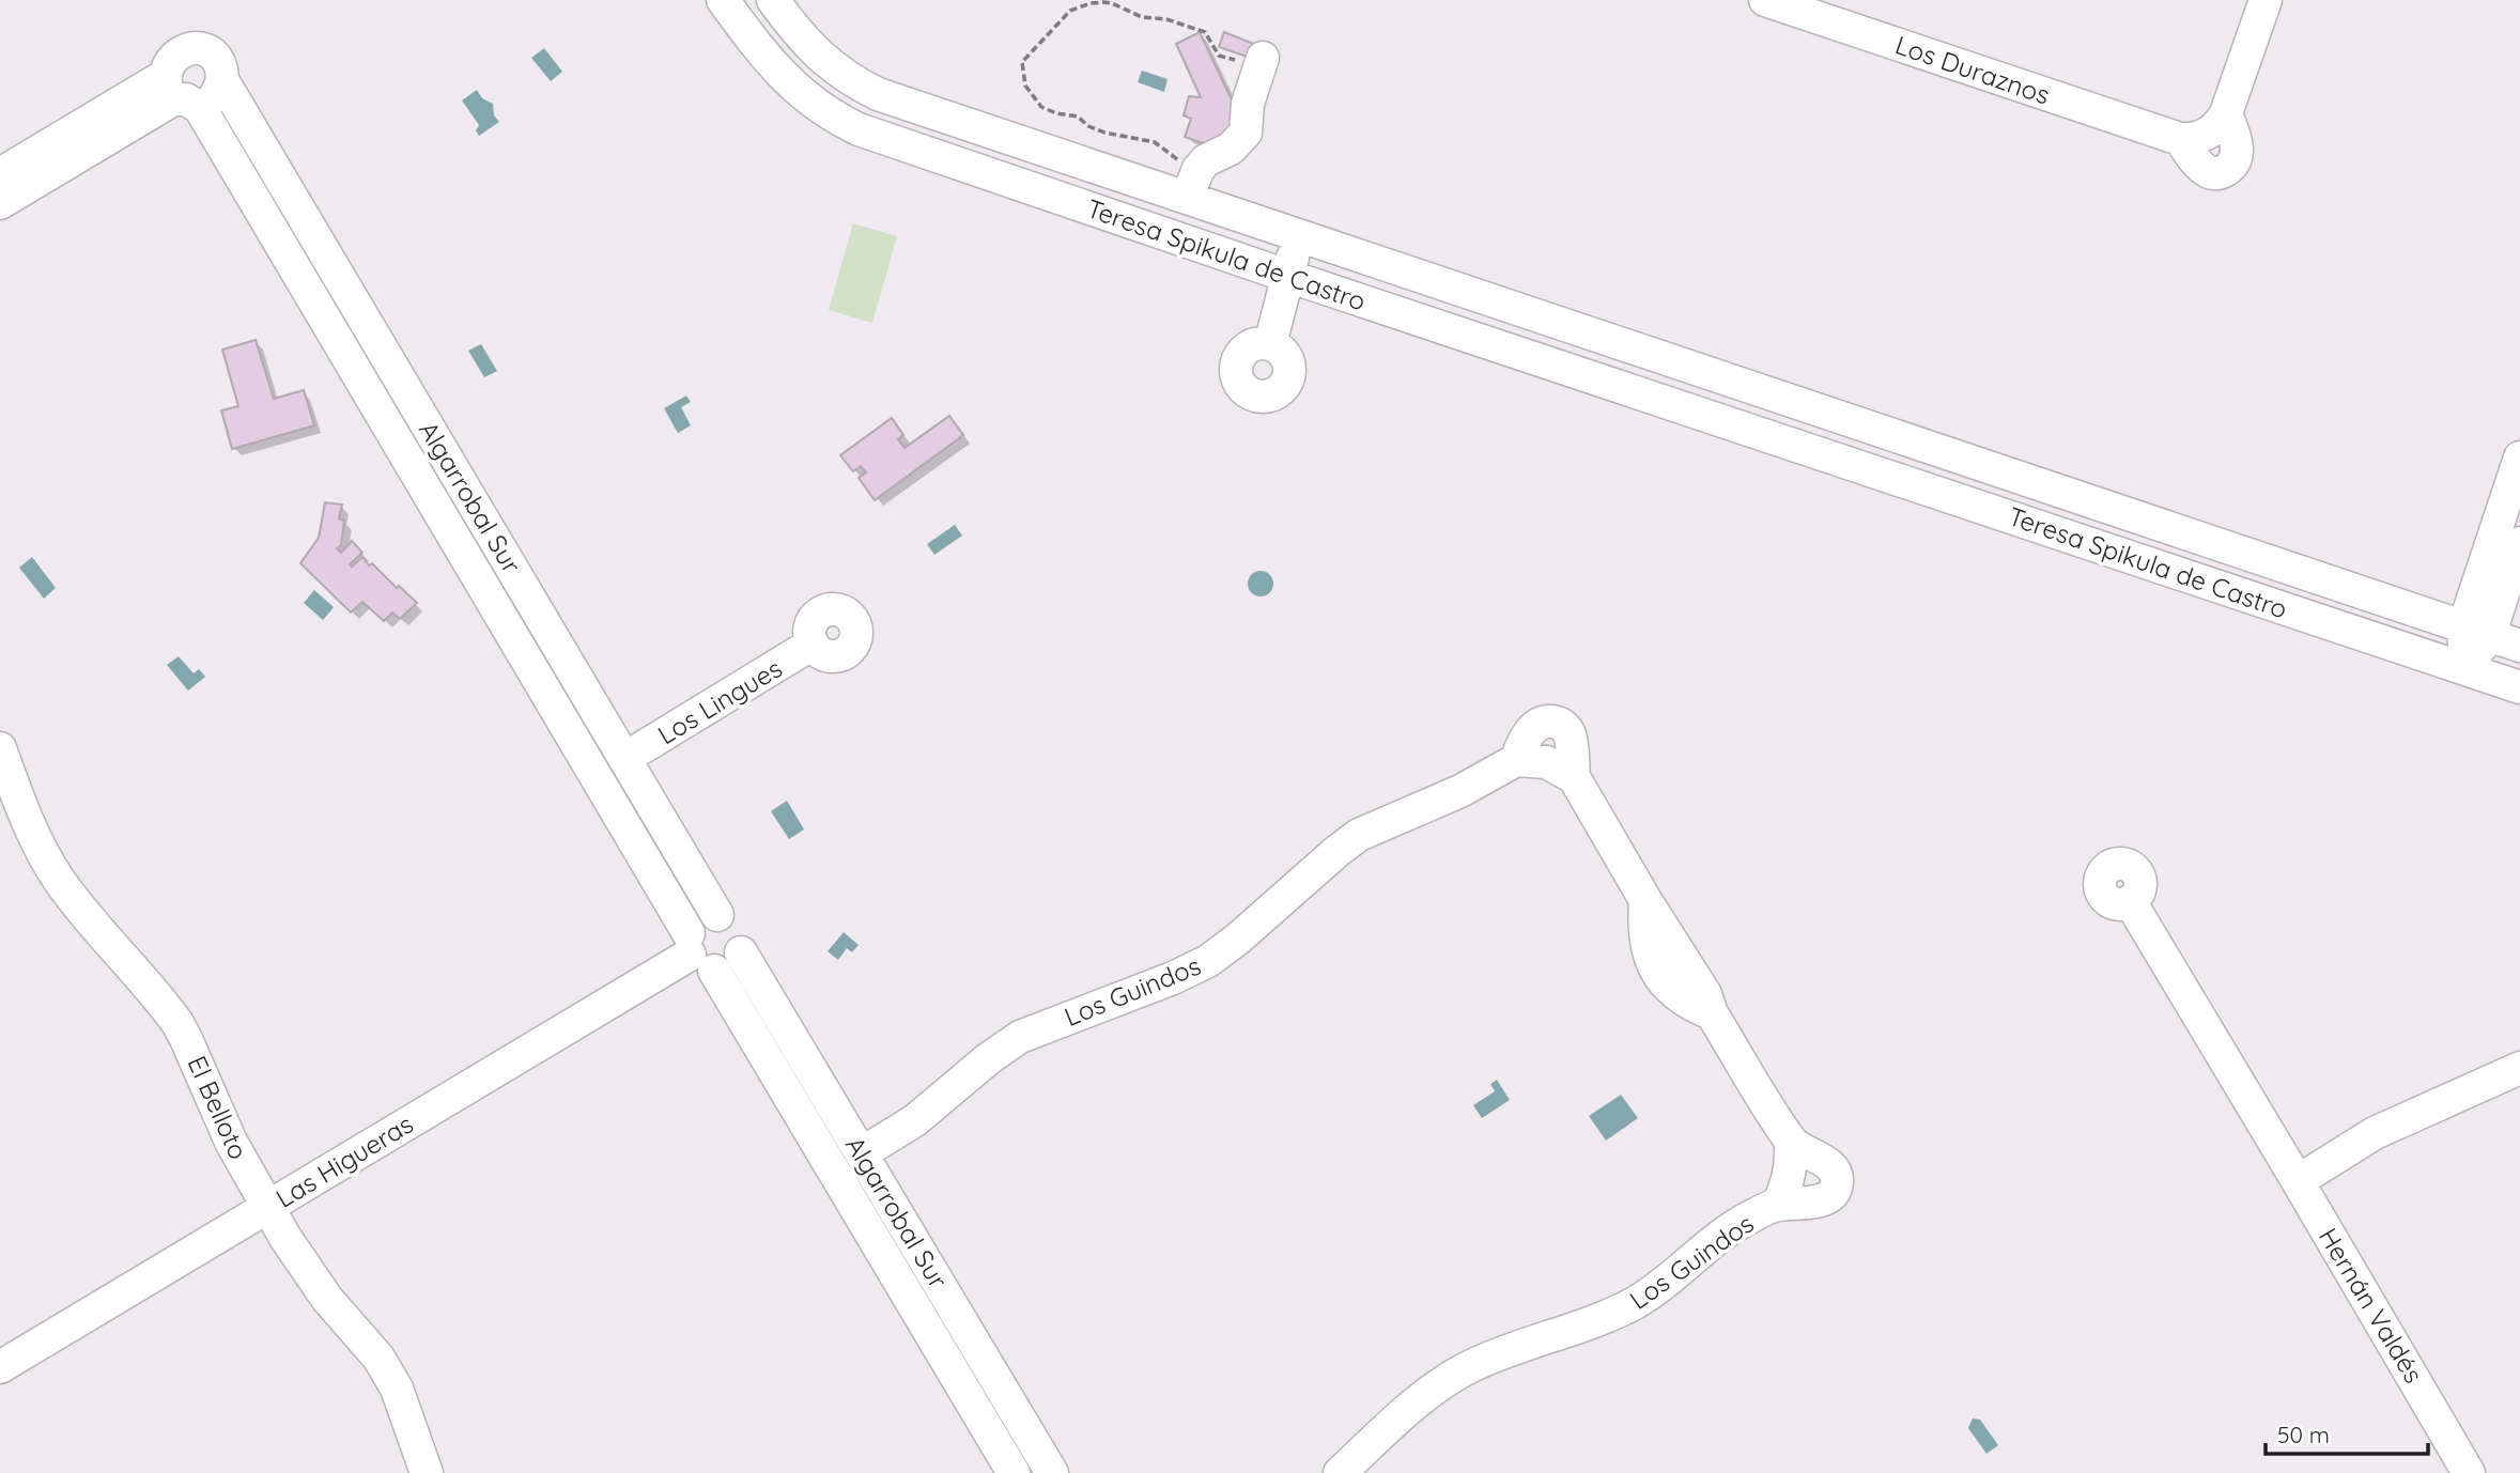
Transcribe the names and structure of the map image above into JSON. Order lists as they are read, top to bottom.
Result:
{
  "streets": {
    "street": [
      "Los Duraznos",
      "Teresa Spikula de Castro",
      "Algarrobal Sur",
      "Los Lingues",
      "Los Guindos",
      "El Belloto",
      "Las Higueras",
      "Hernán Valdés"
    ]
  },
  "crossings": [
    ["Algarrobal Sur", "Los Lingues"],
    ["Algarrobal Sur", "Los Guindos"],
    ["Algarrobal Sur", "Las Higueras"],
    ["El Belloto", "Las Higueras"]
  ],
  "scale_bar": "50 m"
}
